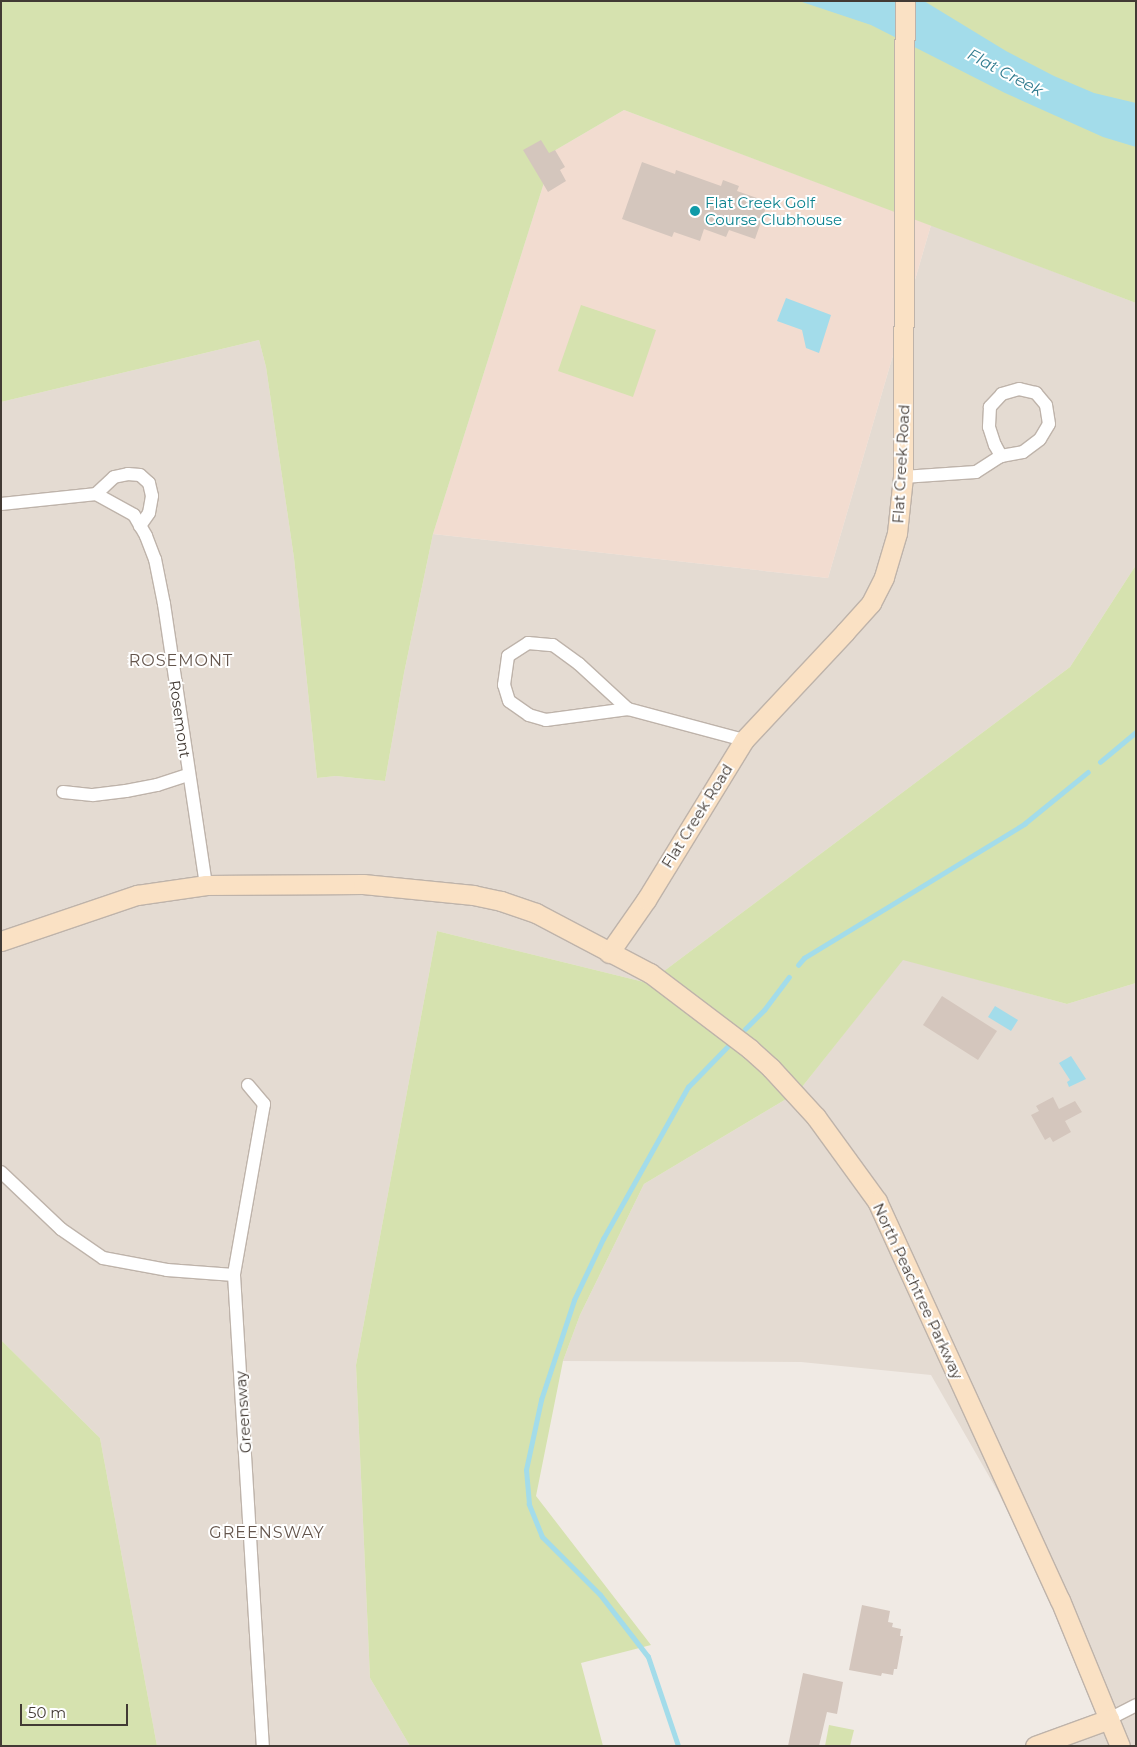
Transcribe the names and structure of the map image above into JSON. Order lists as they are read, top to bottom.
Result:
{
  "streets": {
    "street": [
      "Flat Creek Road",
      "Rosemont",
      "North Peachtree Parkway",
      "Greensway"
    ]
  },
  "crossings": [
    ["Flat Creek Road", "North Peachtree Parkway"],
    ["Rosemont", "North Peachtree Parkway"]
  ],
  "districts": ["ROSEMONT", "GREENSWAY"],
  "water": ["Flat Creek"],
  "places": ["Flat Creek Golf Course Clubhouse"],
  "scale_bar": "50 m"
}
